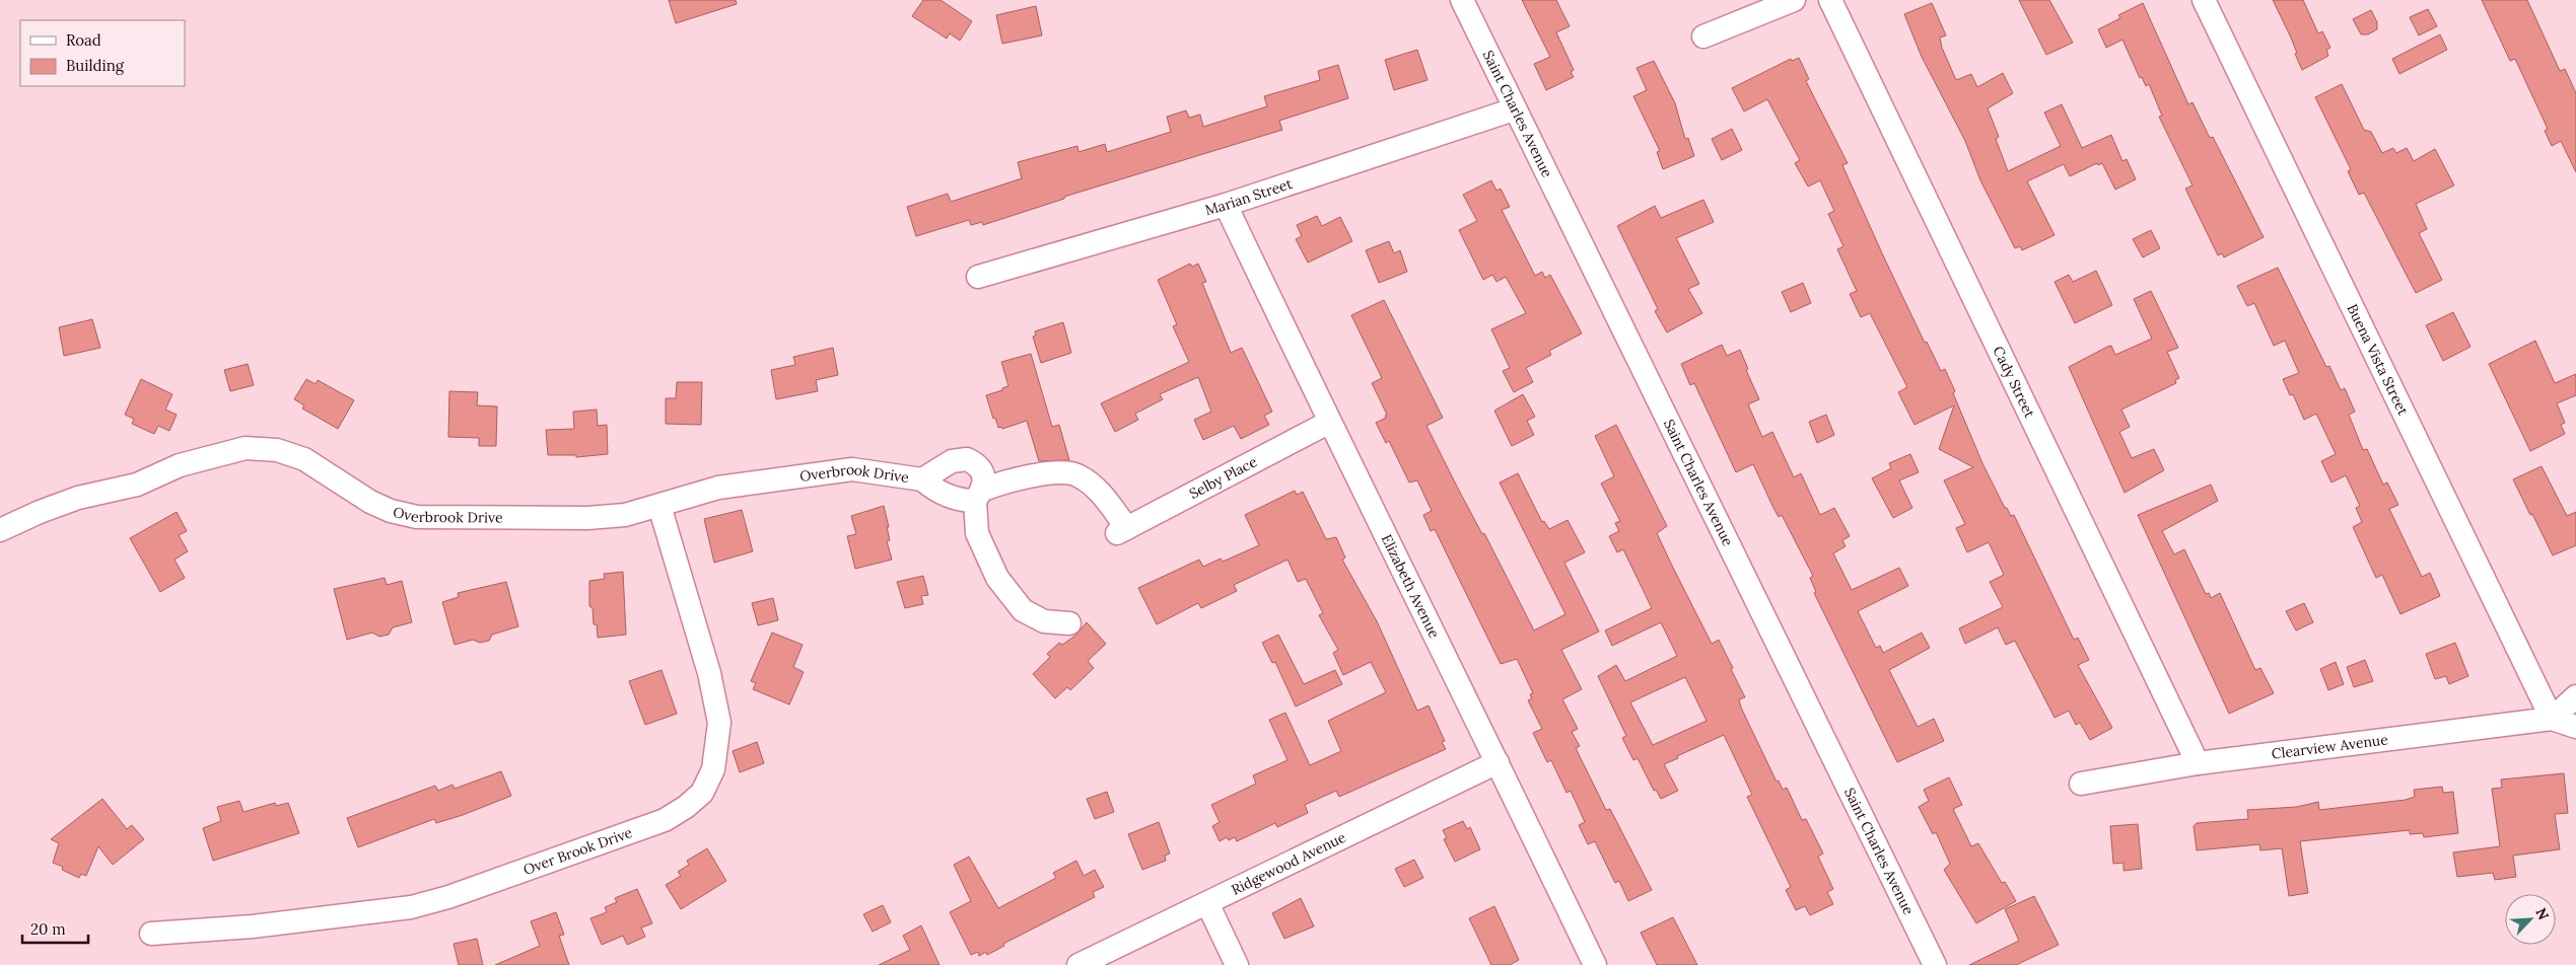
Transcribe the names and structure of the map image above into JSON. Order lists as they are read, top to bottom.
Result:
{
  "streets": {
    "street": [
      "Saint Charles Avenue",
      "Marian Street",
      "Buena Vista Street",
      "Cady Street",
      "Overbrook Drive",
      "Selby Place",
      "Elizabeth Avenue",
      "Clearview Avenue",
      "Over Brook Drive",
      "Ridgewood Avenue"
    ]
  },
  "crossings": [
    ["Saint Charles Avenue", "Marian Street"],
    ["Marian Street", "Elizabeth Avenue"],
    ["Buena Vista Street", "Clearview Avenue"],
    ["Cady Street", "Clearview Avenue"],
    ["Overbrook Drive", "Over Brook Drive"],
    ["Selby Place", "Elizabeth Avenue"],
    ["Elizabeth Avenue", "Ridgewood Avenue"]
  ],
  "legend": ["Road", "Building"],
  "scale_bar": "20 m",
  "north": "top right"
}
